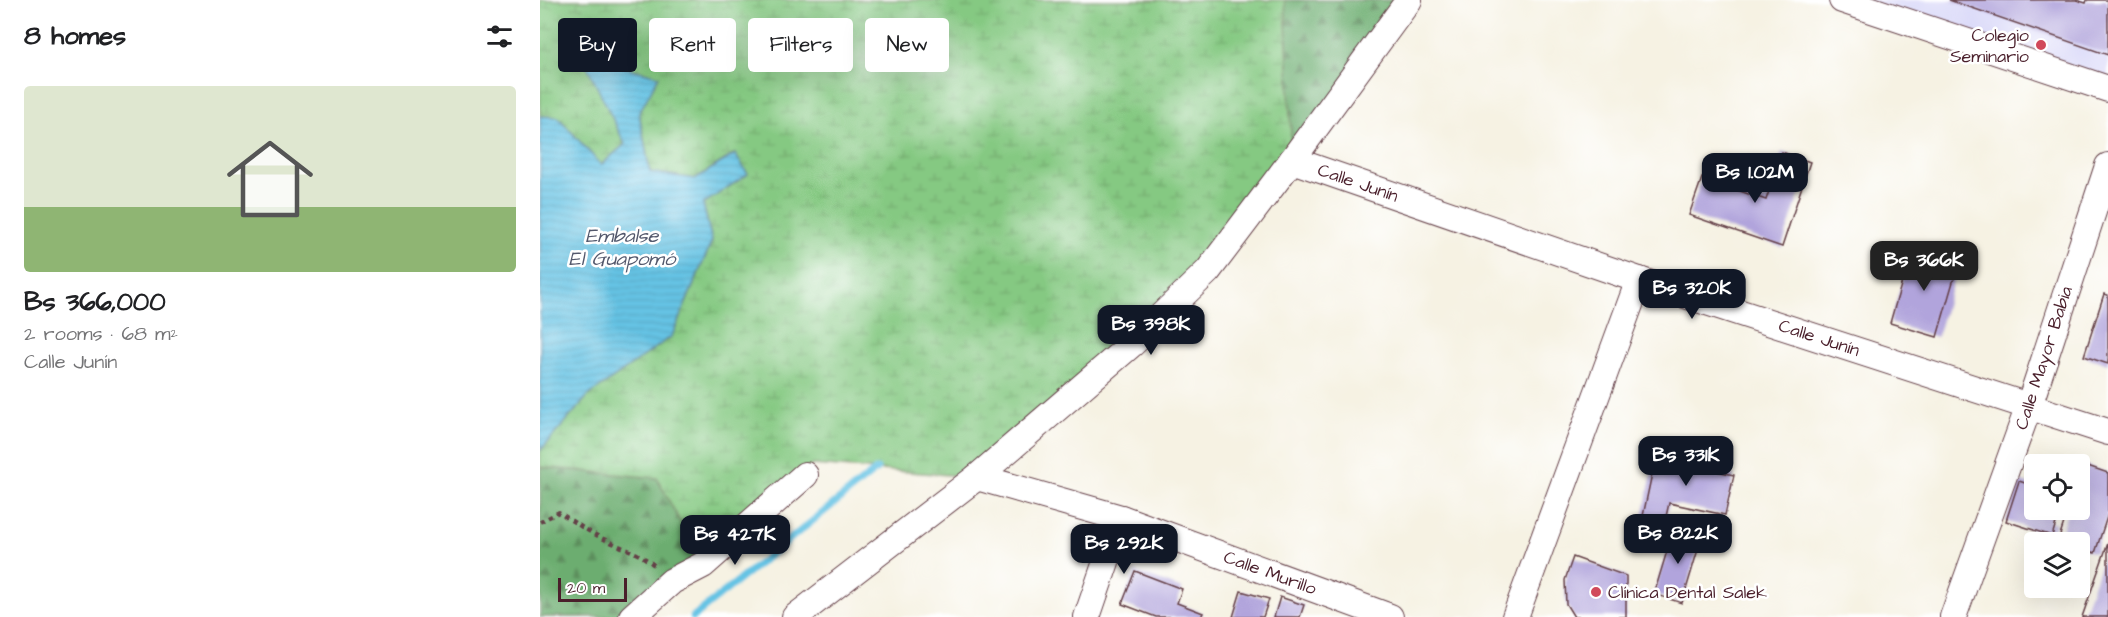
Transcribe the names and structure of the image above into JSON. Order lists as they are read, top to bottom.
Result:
{
  "streets": {
    "street": ["Calle Junín", "Calle Mayor Babia", "Calle Murillo"]
  },
  "crossings": [
    ["Calle Junín", "Calle Mayor Babia"]
  ],
  "water": ["Embalse El Guapomó"],
  "places": ["Colegio Seminario", "Clínica Dental Salek"],
  "scale_bar": "20 m",
  "page": {
    "heading": "8 homes",
    "chip": [
      "Buy",
      "Rent",
      "Filters",
      "New"
    ],
    "list": [
      {
        "name": "Bs 366,000",
        "note": "2 rooms · 68 m² · Calle Junín"
      }
    ],
    "price": [
      "Bs 1.02M",
      "Bs 366K",
      "Bs 320K",
      "Bs 398K",
      "Bs 331K",
      "Bs 822K",
      "Bs 427K",
      "Bs 292K"
    ],
    "scale": "20 m"
  }
}
